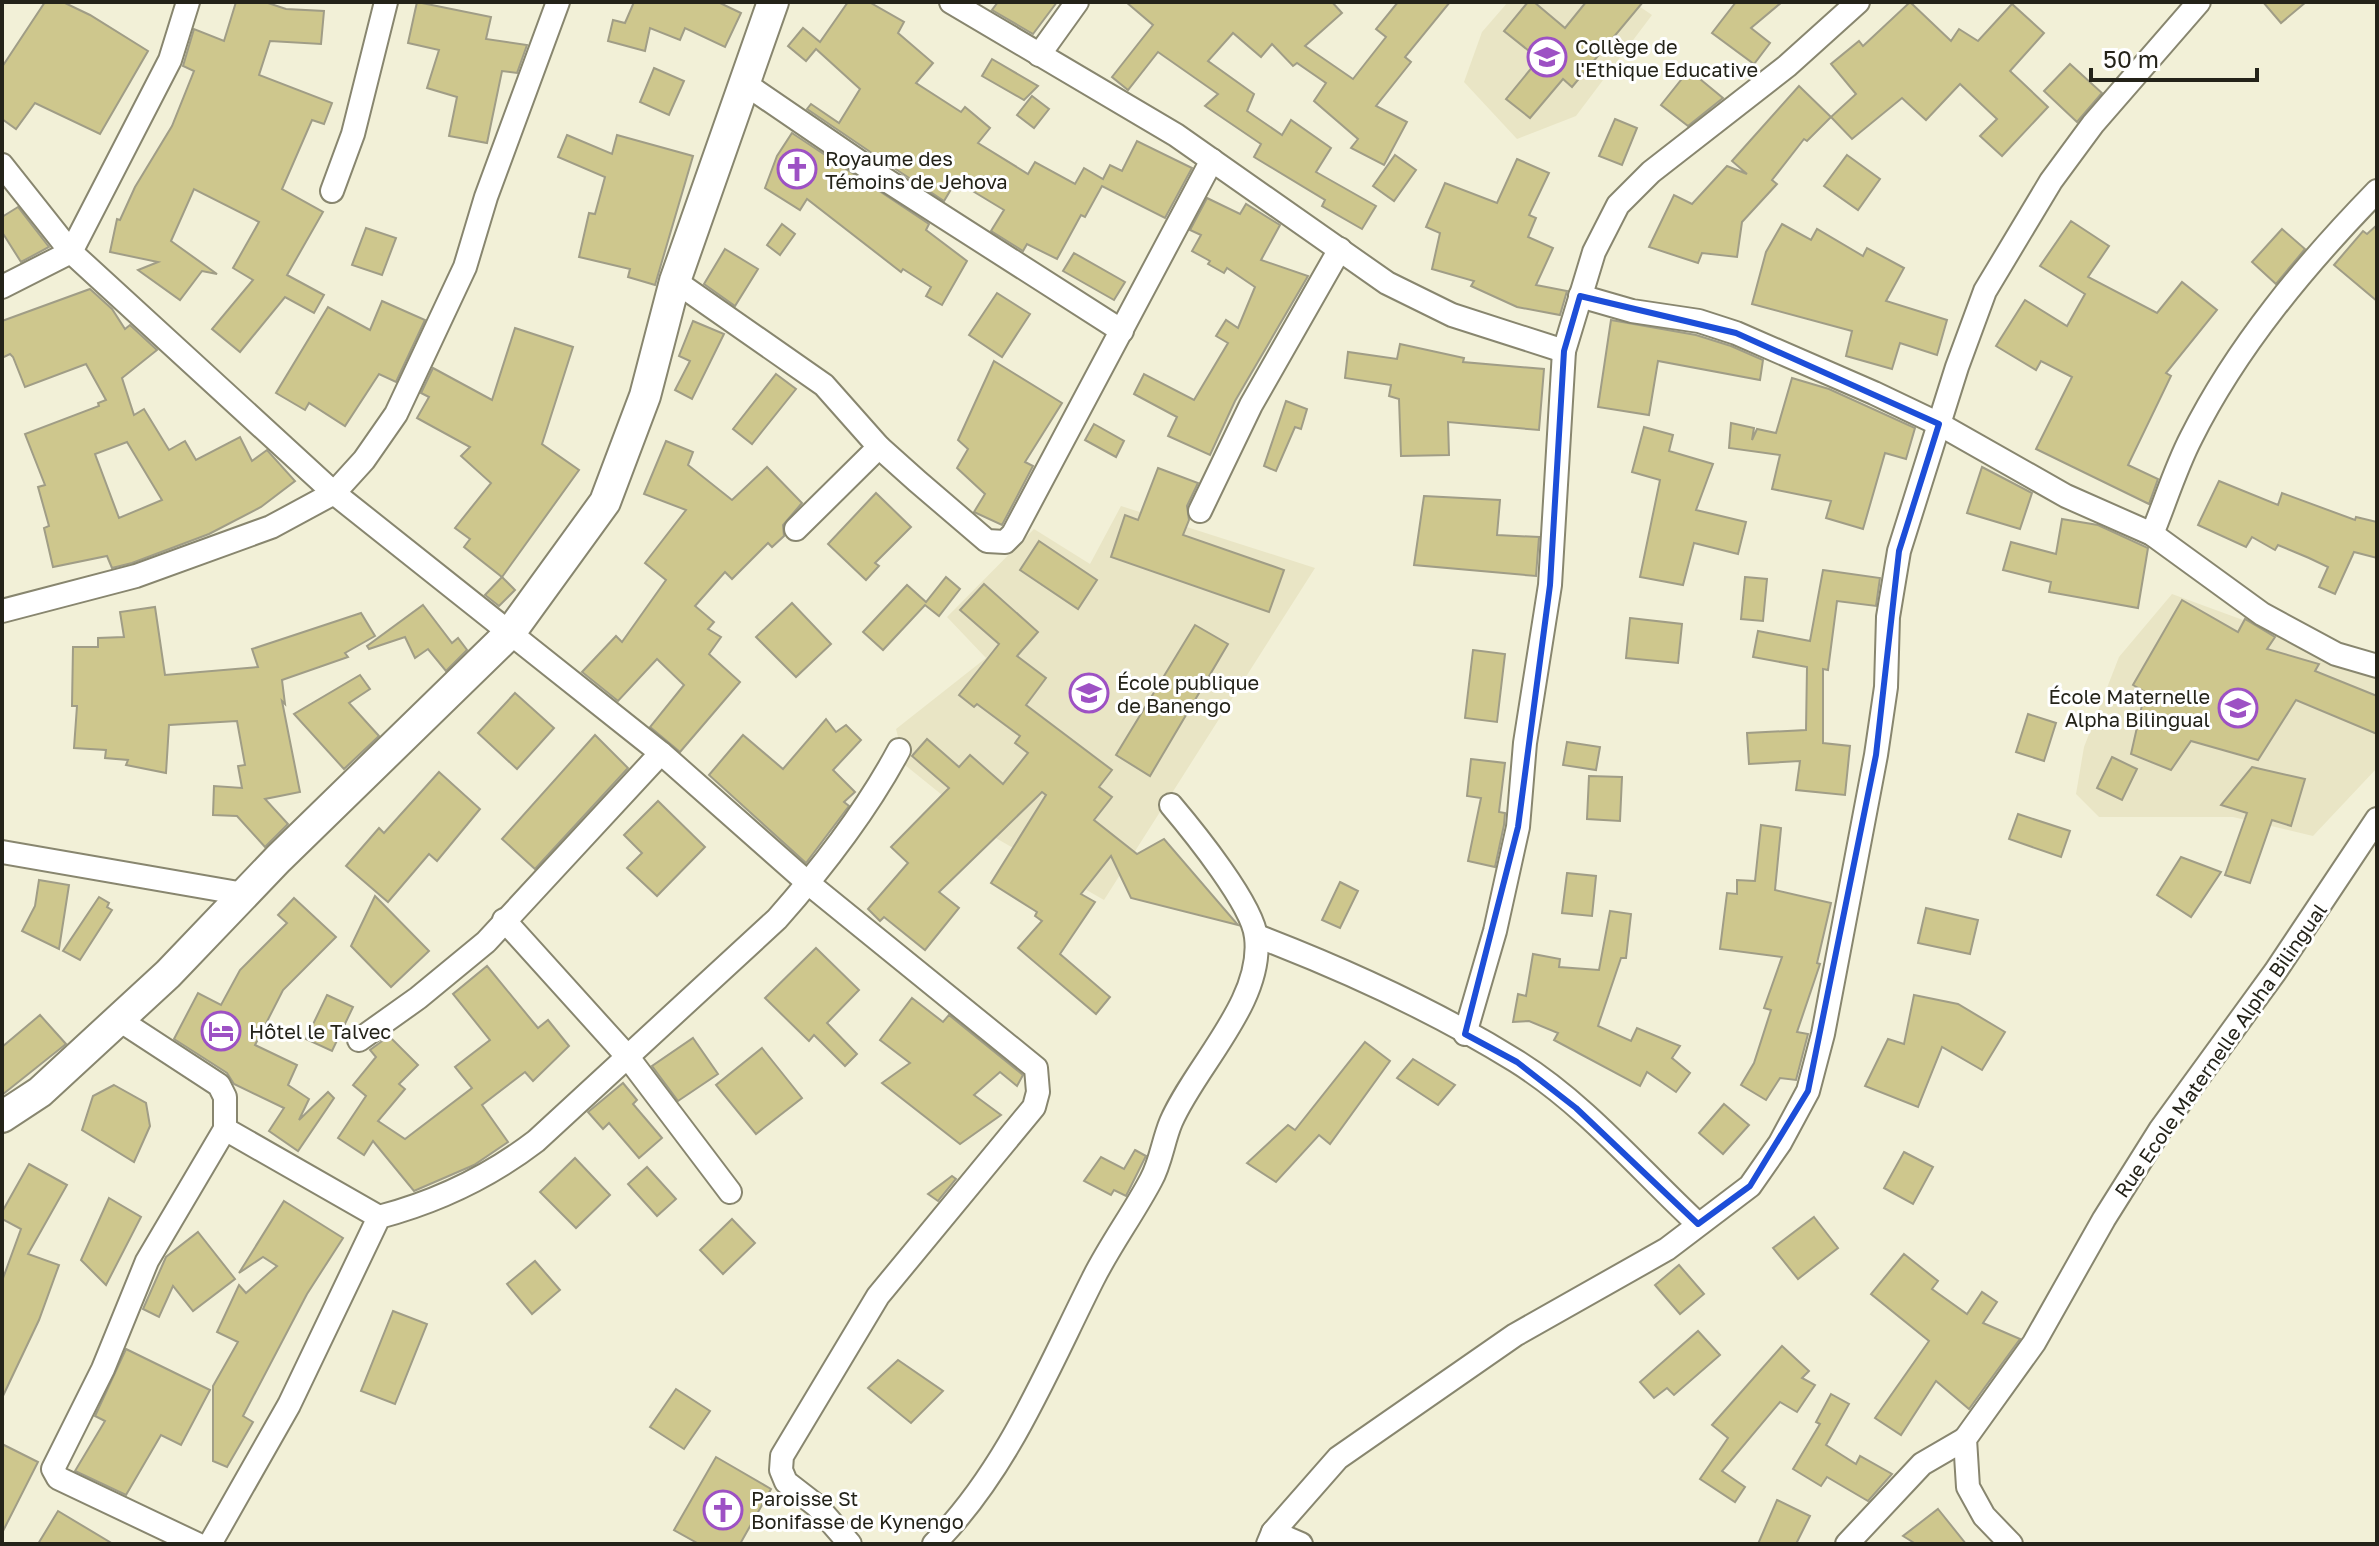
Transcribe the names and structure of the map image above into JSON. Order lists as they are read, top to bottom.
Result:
{
  "streets": {
    "street": ["Rue Ecole Maternelle Alpha Bilingual"]
  },
  "places": {
    "school or university": ["Collège de l'Ethique Educative", "École publique de Banengo", "École Maternelle Alpha Bilingual"],
    "church": ["Royaume des Témoins de Jehova", "Paroisse St Bonifasse de Kynengo"],
    "hotel": ["Hôtel le Talvec"]
  },
  "scale_bar": "50 m"
}
